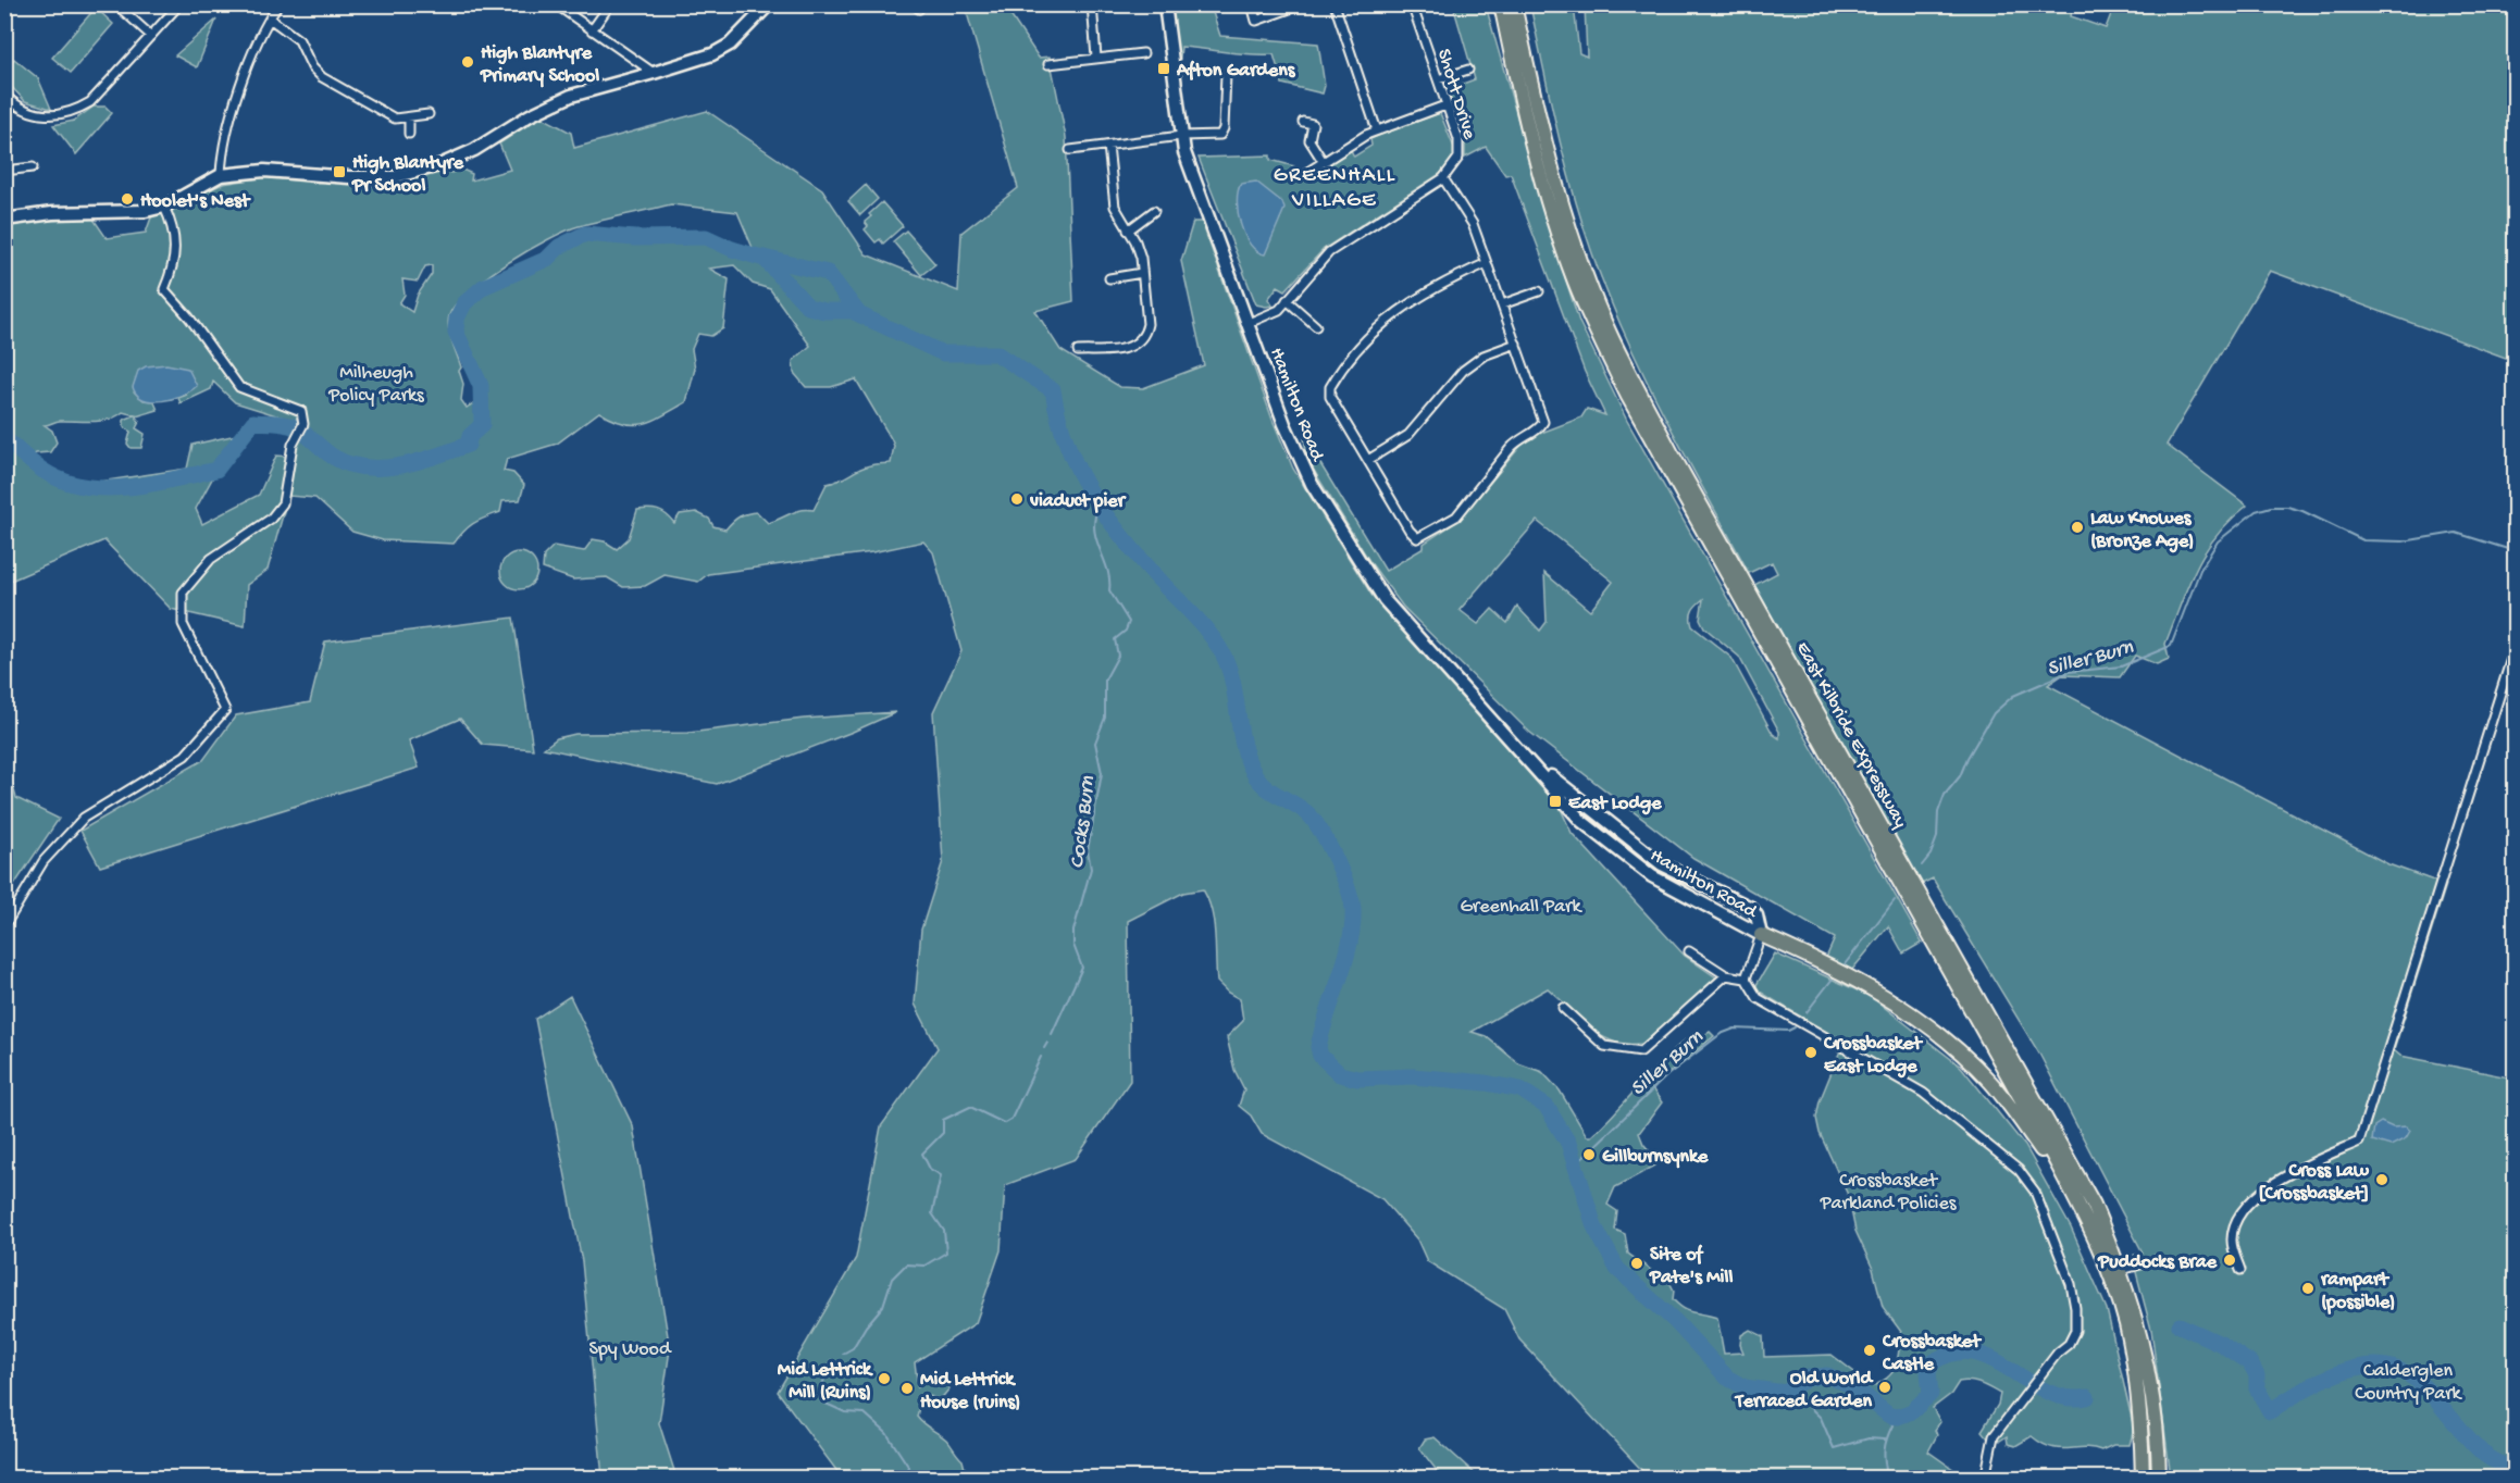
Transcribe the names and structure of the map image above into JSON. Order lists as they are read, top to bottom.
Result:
{
  "streets": {
    "highway": ["East Kilbride Expressway"],
    "main road": ["Hamilton Road"],
    "street": ["Shott Drive"]
  },
  "crossings": [
    ["Shott Drive", "Hamilton Road"]
  ],
  "districts": ["GREENHALL VILLAGE"],
  "water": ["Siller Burn", "Cocks Burn"],
  "parks": [
    "Milheugh Policy Parks",
    "Greenhall Park",
    "Crossbasket Parkland Policies",
    "Spy Wood",
    "Calderglen Country Park"
  ],
  "places": {
    "other": [
      "High Blantyre Primary School",
      "Hoolet's Nest",
      "viaduct pier",
      "Law Knowes (Bronze Age)",
      "Crossbasket East Lodge",
      "Gillburnsynke",
      "Cross Law [Crossbasket]",
      "Puddocks Brae",
      "Site of Pate's Mill",
      "rampart (possible)",
      "Crossbasket Castle",
      "Mid Lettrick Mill (Ruins)",
      "Old World Terraced Garden",
      "Mid Lettrick House (ruins)"
    ],
    "transit": ["Afton Gardens", "High Blantyre Pr School", "East Lodge"]
  }
}
